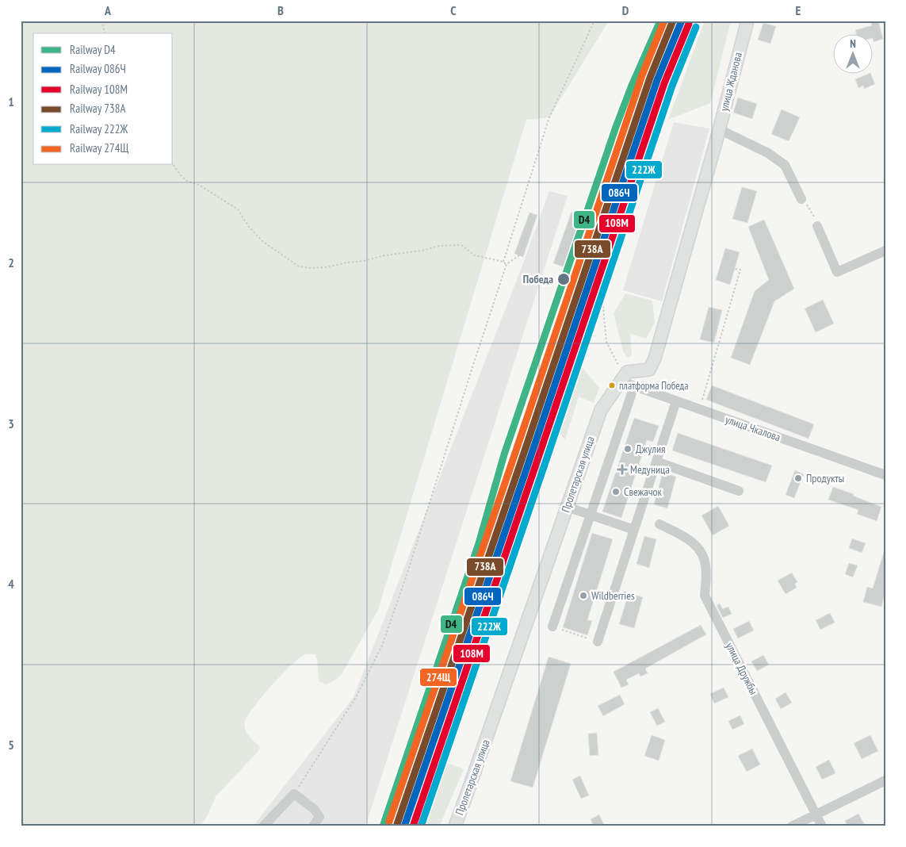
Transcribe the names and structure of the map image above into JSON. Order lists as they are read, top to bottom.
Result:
{
  "streets": {
    "main road": ["улица Жданова", "Пролетарская улица"],
    "street": ["улица Чкалова", "улица Дружбы"]
  },
  "crossings": [
    ["улица Жданова", "Пролетарская улица"],
    ["улица Чкалова", "Пролетарская улица"]
  ],
  "places": {
    "other": [
      "Победа",
      "платформа Победа",
      "Джулия",
      "Продукты",
      "Свежачок",
      "Wildberries"
    ],
    "health": ["Медуница"]
  },
  "lines": [
    "rail line D4",
    "rail line 086Ч",
    "rail line 738А",
    "rail line 274Щ",
    "rail line 108М",
    "rail line 222Ж"
  ],
  "legend": [
    "Railway D4",
    "Railway 086Ч",
    "Railway 108М",
    "Railway 738А",
    "Railway 222Ж",
    "Railway 274Щ"
  ],
  "north": "top",
  "grid": {
    "columns": [
      "A",
      "B",
      "C",
      "D",
      "E"
    ],
    "rows": [
      "1",
      "2",
      "3",
      "4",
      "5"
    ]
  }
}
